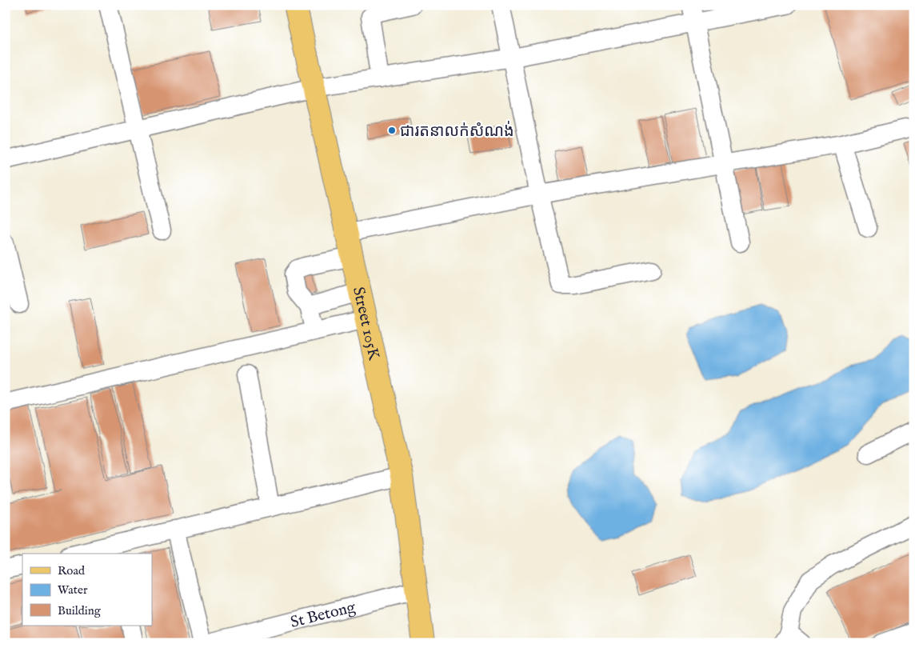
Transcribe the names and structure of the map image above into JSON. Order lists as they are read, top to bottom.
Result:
{
  "streets": {
    "main road": ["Street 105K"],
    "street": ["St Betong"]
  },
  "crossings": [
    ["Street 105K", "St Betong"]
  ],
  "places": ["ជារតនាលក់សំណង់"],
  "legend": ["Road", "Water", "Building"]
}
